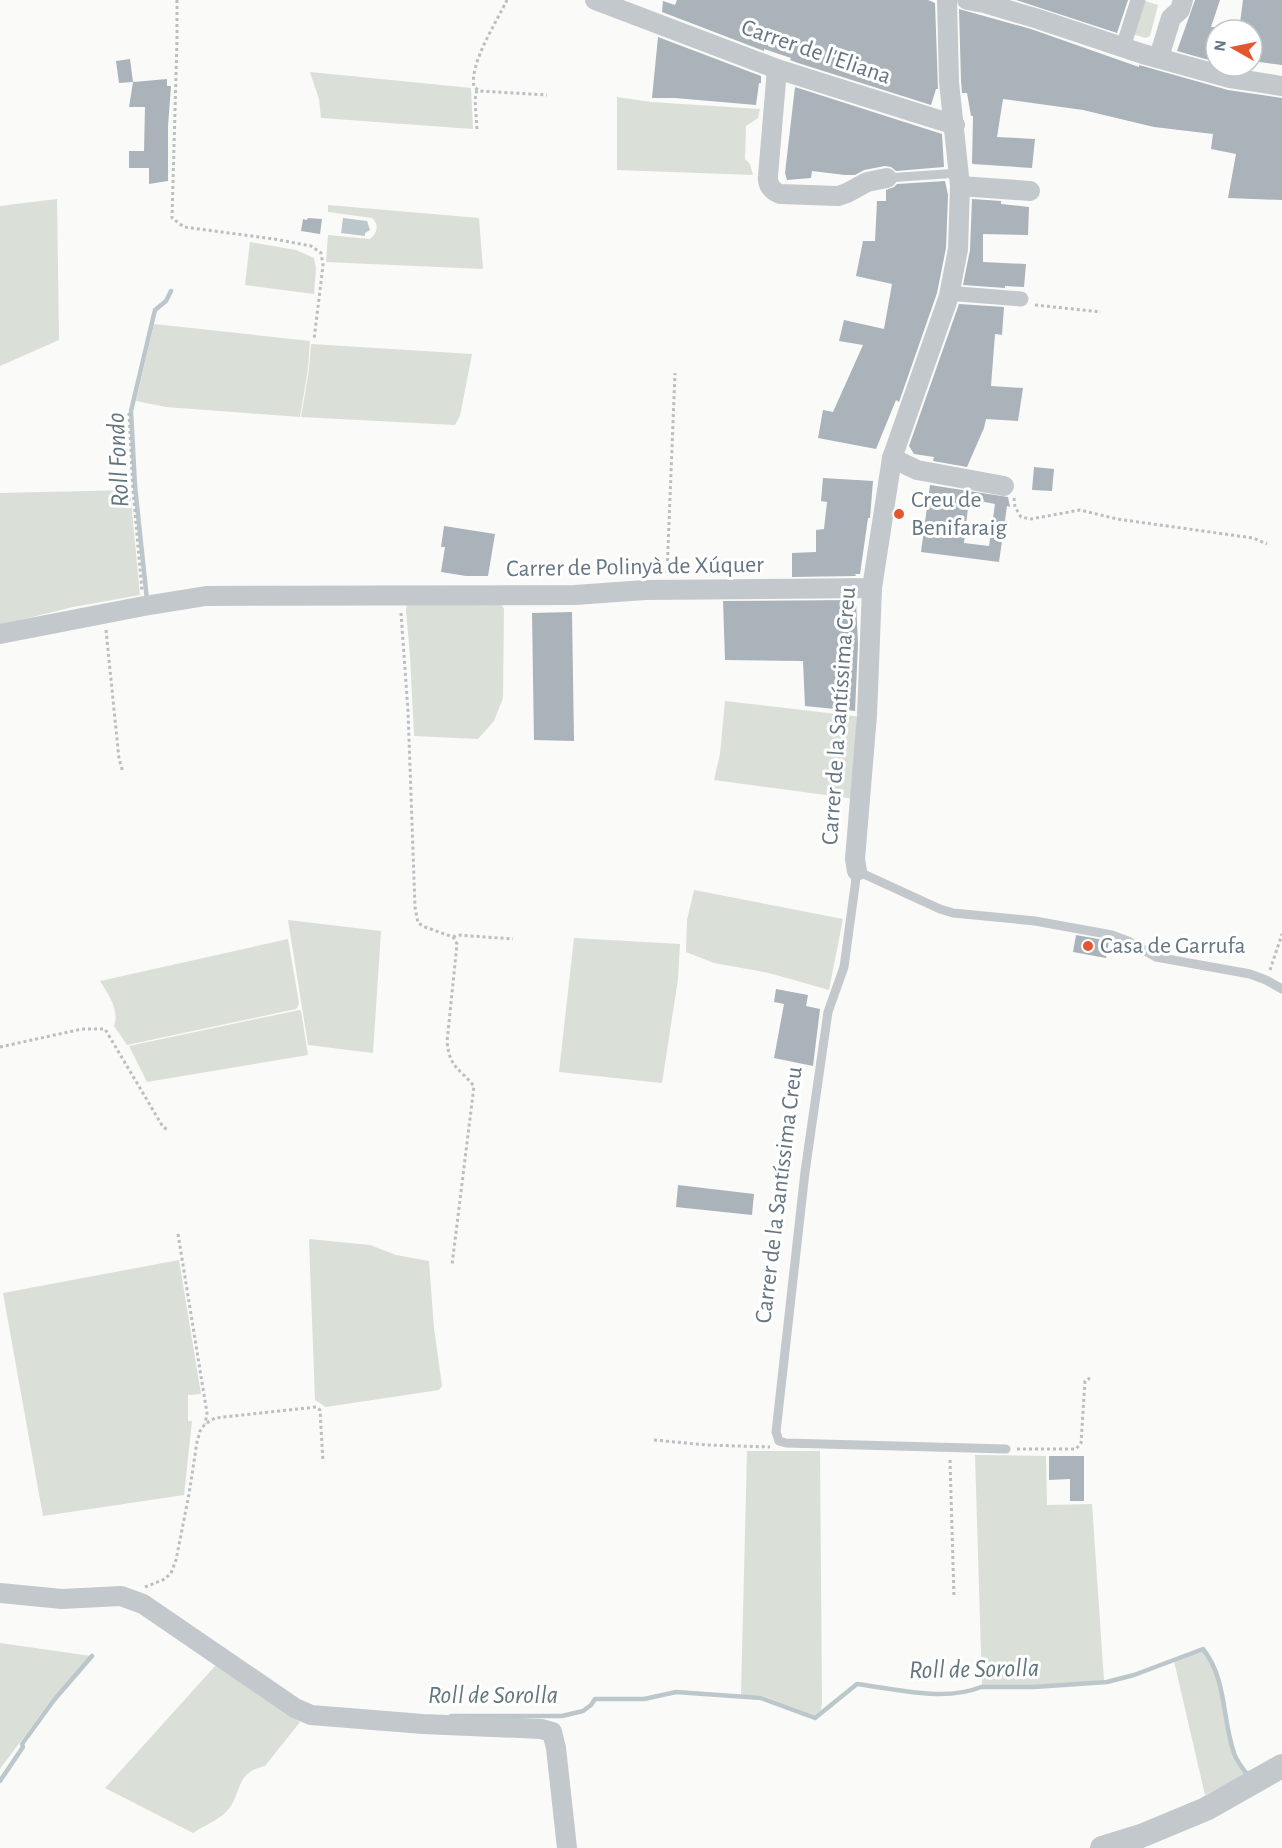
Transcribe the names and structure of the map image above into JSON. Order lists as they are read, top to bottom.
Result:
{
  "streets": {
    "street": ["Carrer de l'Eliana", "Carrer de Polinyà de Xúquer", "Carrer de la Santíssima Creu"]
  },
  "crossings": [
    ["Carrer de l'Eliana", "Carrer de la Santíssima Creu"],
    ["Carrer de Polinyà de Xúquer", "Carrer de la Santíssima Creu"]
  ],
  "water": ["Roll Fondo", "Roll de Sorolla"],
  "places": ["Creu de Benifaraig", "Casa de Garrufa"],
  "north": "left"
}
